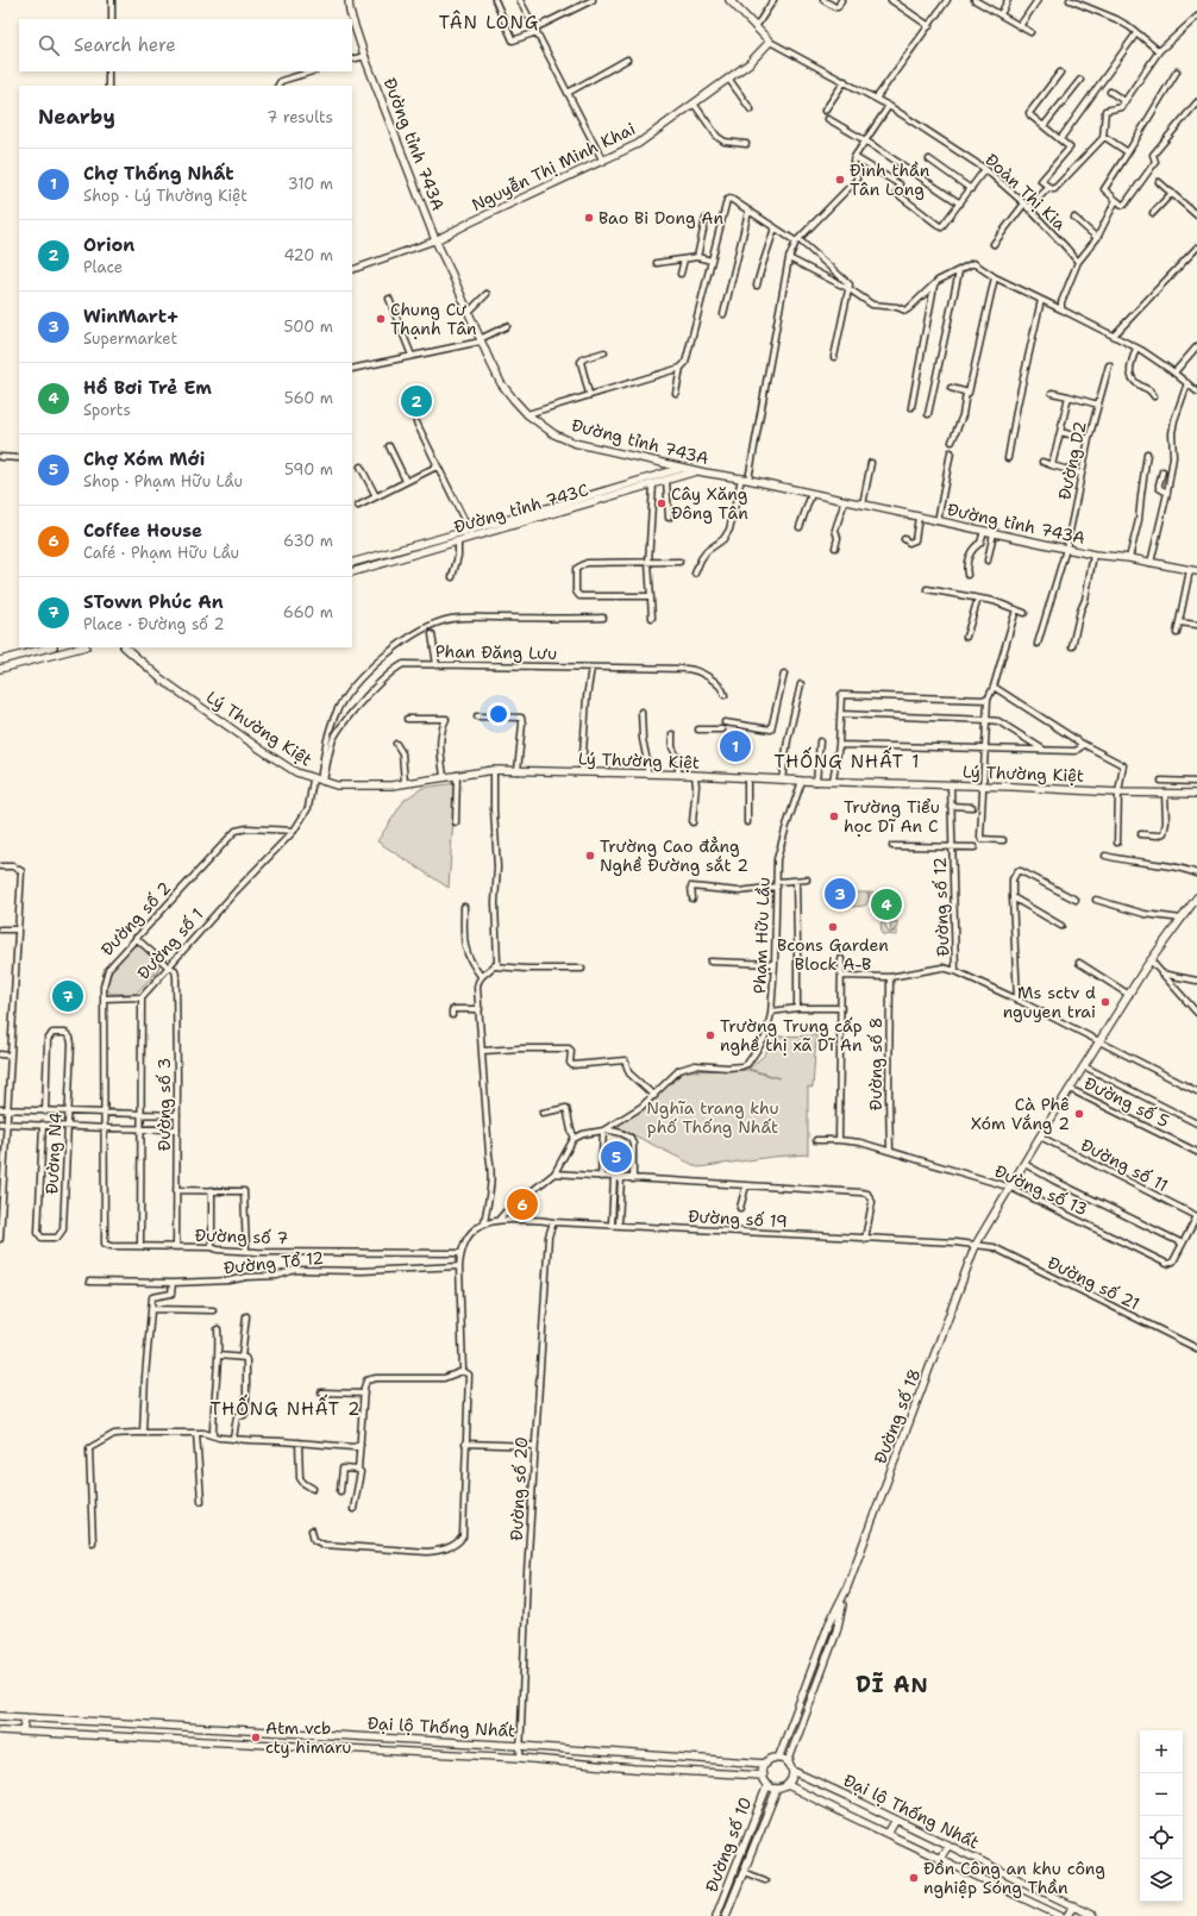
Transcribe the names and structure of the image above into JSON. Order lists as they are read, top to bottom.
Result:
{
  "streets": {
    "street": [
      "Đường tỉnh 743A",
      "Nguyễn Thị Minh Khai",
      "Đoàn Thị Kia",
      "Đường D2",
      "Đường tỉnh 743C",
      "Phan Đăng Lưu",
      "Lý Thường Kiệt",
      "Đường số 12",
      "Đường số 2",
      "Phạm Hữu Lầu",
      "Đường số 1",
      "Đường số 8",
      "Đường số 5",
      "Đường số 3",
      "Đường N4",
      "Đường số 11",
      "Đường số 13",
      "Đường số 19",
      "Đường số 7",
      "Đường Tổ 12",
      "Đường số 21",
      "Đường số 18",
      "Đường số 20",
      "Đại lộ Thống Nhất",
      "Đường số 10"
    ]
  },
  "crossings": [
    ["Đường tỉnh 743A", "Nguyễn Thị Minh Khai"],
    ["Đường tỉnh 743A", "Đường D2"],
    ["Đường tỉnh 743A", "Đường tỉnh 743C"],
    ["Nguyễn Thị Minh Khai", "Đoàn Thị Kia"],
    ["Phan Đăng Lưu", "Lý Thường Kiệt"],
    ["Phan Đăng Lưu", "Đường số 1"],
    ["Lý Thường Kiệt", "Đường số 12"],
    ["Lý Thường Kiệt", "Phạm Hữu Lầu"],
    ["Lý Thường Kiệt", "Đường số 1"],
    ["Đường số 2", "Đường số 1"],
    ["Đường số 2", "Đường số 7"],
    ["Đường số 1", "Đường số 3"],
    ["Đường số 1", "Đường số 7"],
    ["Đường số 8", "Đường số 13"],
    ["Đường số 5", "Đường số 18"],
    ["Đường số 3", "Đường số 7"],
    ["Đường số 11", "Đường số 13"],
    ["Đường số 11", "Đường số 18"],
    ["Đường số 13", "Đường số 18"],
    ["Đường số 19", "Đường số 21"],
    ["Đường số 19", "Đường số 18"],
    ["Đường số 19", "Đường số 20"],
    ["Đường số 21", "Đường số 18"],
    ["Đường số 18", "Đại lộ Thống Nhất"],
    ["Đường số 18", "Đường số 10"],
    ["Đường số 20", "Đại lộ Thống Nhất"],
    ["Đại lộ Thống Nhất", "Đường số 10"]
  ],
  "districts": [
    "TÂN LONG",
    "THỐNG NHẤT 1",
    "THỐNG NHẤT 2",
    "DĨ AN"
  ],
  "parks": ["Nghĩa trang khu phố Thống Nhất"],
  "places": [
    "Đình thần Tân Long",
    "Bao Bi Dong An",
    "Chung Cư Thạnh Tân",
    "Cây Xăng Đông Tân",
    "Trường Tiểu học Dĩ An C",
    "Trường Cao đẳng Nghề Đường sắt 2",
    "Bcons Garden Block A-B",
    "Ms sctv d nguyen trai",
    "Trường Trung cấp nghề thị xã Dĩ An",
    "Cà Phê Xóm Vắng 2",
    "Atm vcb cty himaru",
    "Đồn Công an khu công nghiệp Sóng Thần"
  ],
  "page": {
    "search": "Search here",
    "heading": ["Nearby", "7 results"],
    "list": [
      {
        "mark": "1",
        "name": "Chợ Thống Nhất",
        "note": "Shop · Lý Thường Kiệt",
        "value": "310 m"
      },
      {
        "mark": "2",
        "name": "Orion",
        "note": "Place",
        "value": "420 m"
      },
      {
        "mark": "3",
        "name": "WinMart+",
        "note": "Supermarket",
        "value": "500 m"
      },
      {
        "mark": "4",
        "name": "Hồ Bơi Trẻ Em",
        "note": "Sports",
        "value": "560 m"
      },
      {
        "mark": "5",
        "name": "Chợ Xóm Mới",
        "note": "Shop · Phạm Hữu Lầu",
        "value": "590 m"
      },
      {
        "mark": "6",
        "name": "Coffee House",
        "note": "Café · Phạm Hữu Lầu",
        "value": "630 m"
      },
      {
        "mark": "7",
        "name": "STown Phúc An",
        "note": "Place · Đường số 2",
        "value": "660 m"
      }
    ],
    "pins": [
      "2",
      "1",
      "3",
      "4",
      "7",
      "5",
      "6"
    ],
    "map_buttons": ["+", "−"]
  }
}
